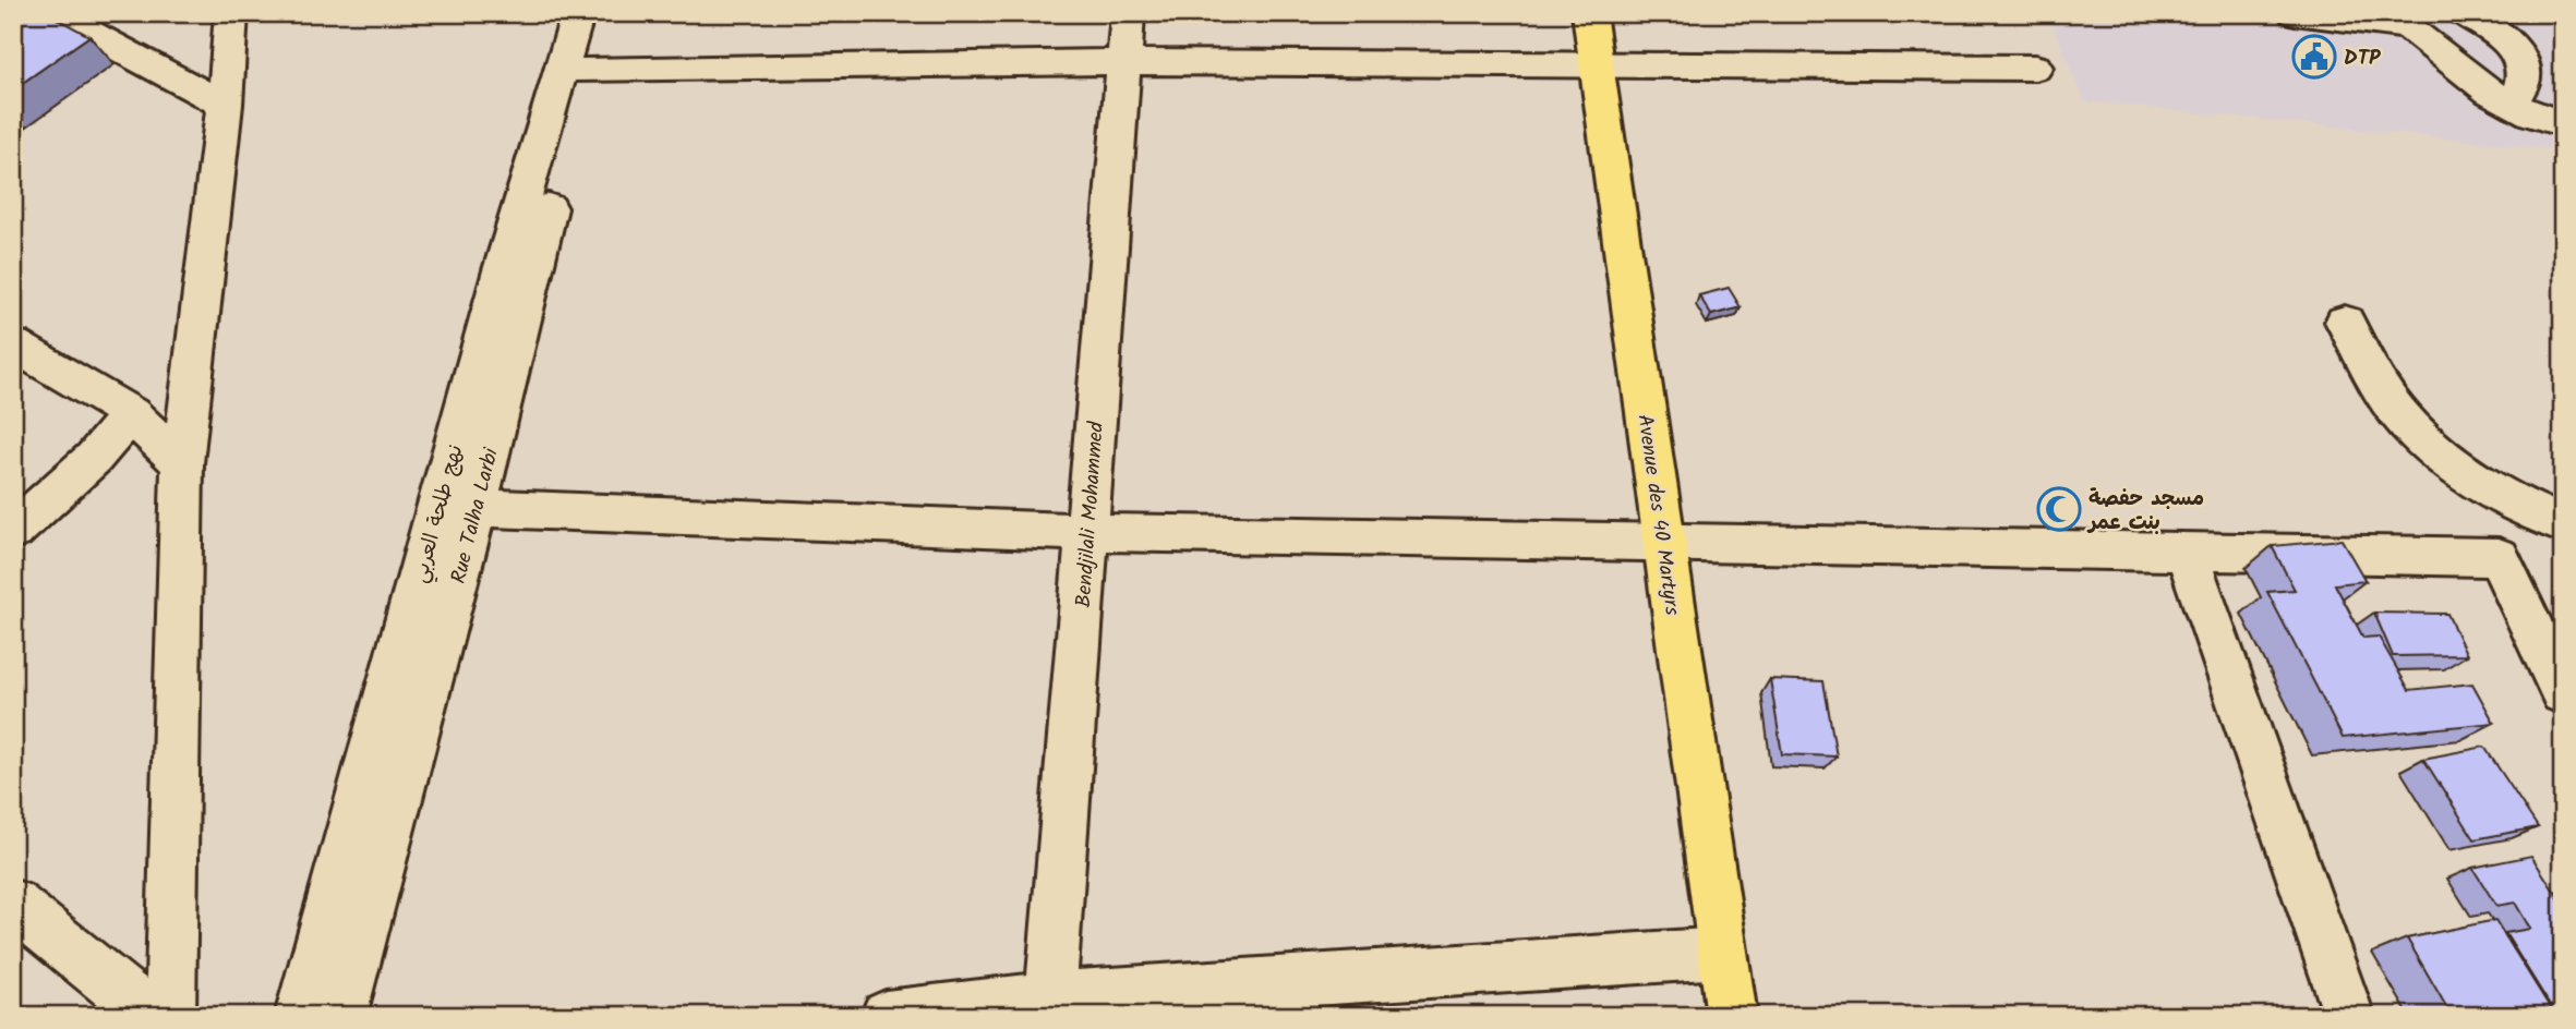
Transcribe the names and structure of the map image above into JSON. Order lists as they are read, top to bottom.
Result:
{
  "streets": {
    "main road": ["Avenue des 40 Martyrs"],
    "street": ["نهج طلحة العربي", "Bendjilali Mohammed", "Rue Talha Larbi"]
  },
  "places": {
    "public building": ["DTP"],
    "mosque": ["مسجد حفصة بنت عمر"]
  }
}
